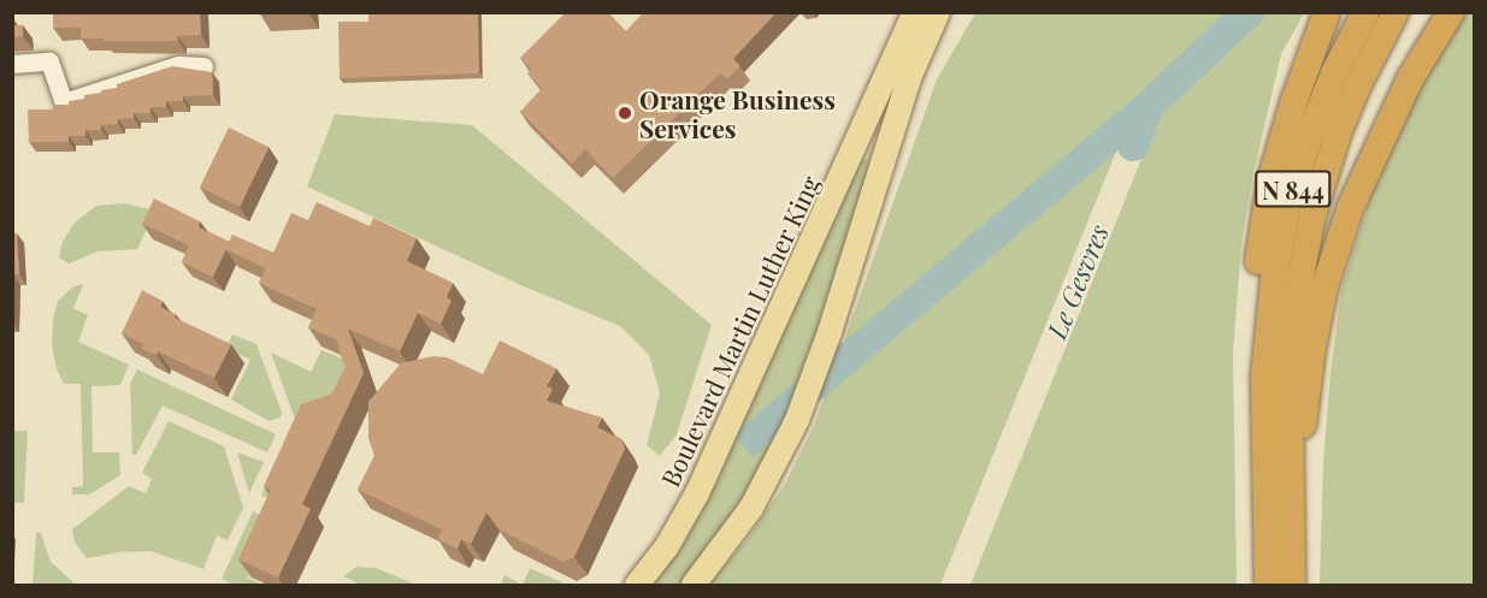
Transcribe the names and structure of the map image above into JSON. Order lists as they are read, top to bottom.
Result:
{
  "streets": {
    "highway": ["N 844"],
    "main road": ["Boulevard Martin Luther King"]
  },
  "water": ["Le Gesvres"],
  "places": ["Orange Business Services"]
}
